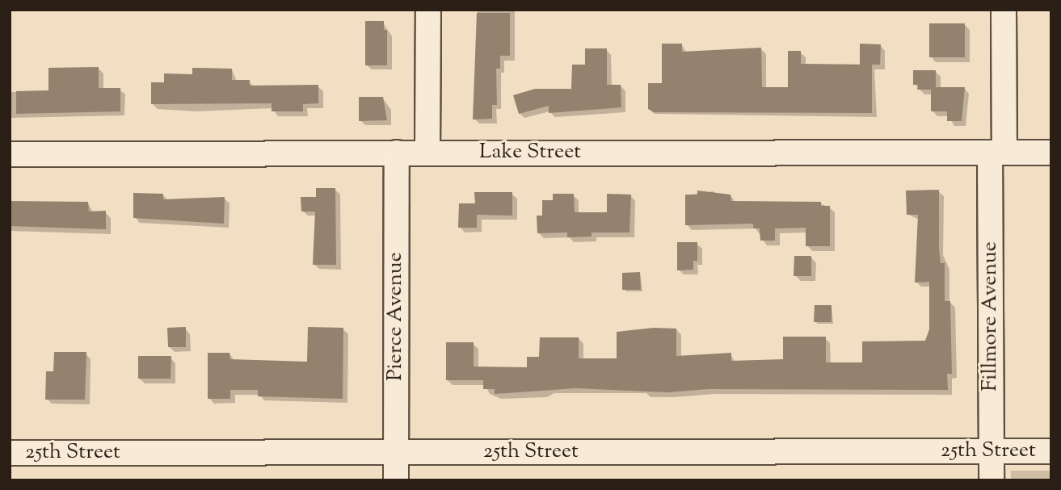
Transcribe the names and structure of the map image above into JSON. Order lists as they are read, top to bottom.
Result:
{
  "streets": {
    "street": [
      "Lake Street",
      "Pierce Avenue",
      "Fillmore Avenue",
      "25th Street"
    ]
  },
  "crossings": [
    ["Lake Street", "Pierce Avenue"],
    ["Lake Street", "Fillmore Avenue"],
    ["Pierce Avenue", "25th Street"],
    ["Fillmore Avenue", "25th Street"]
  ]
}
